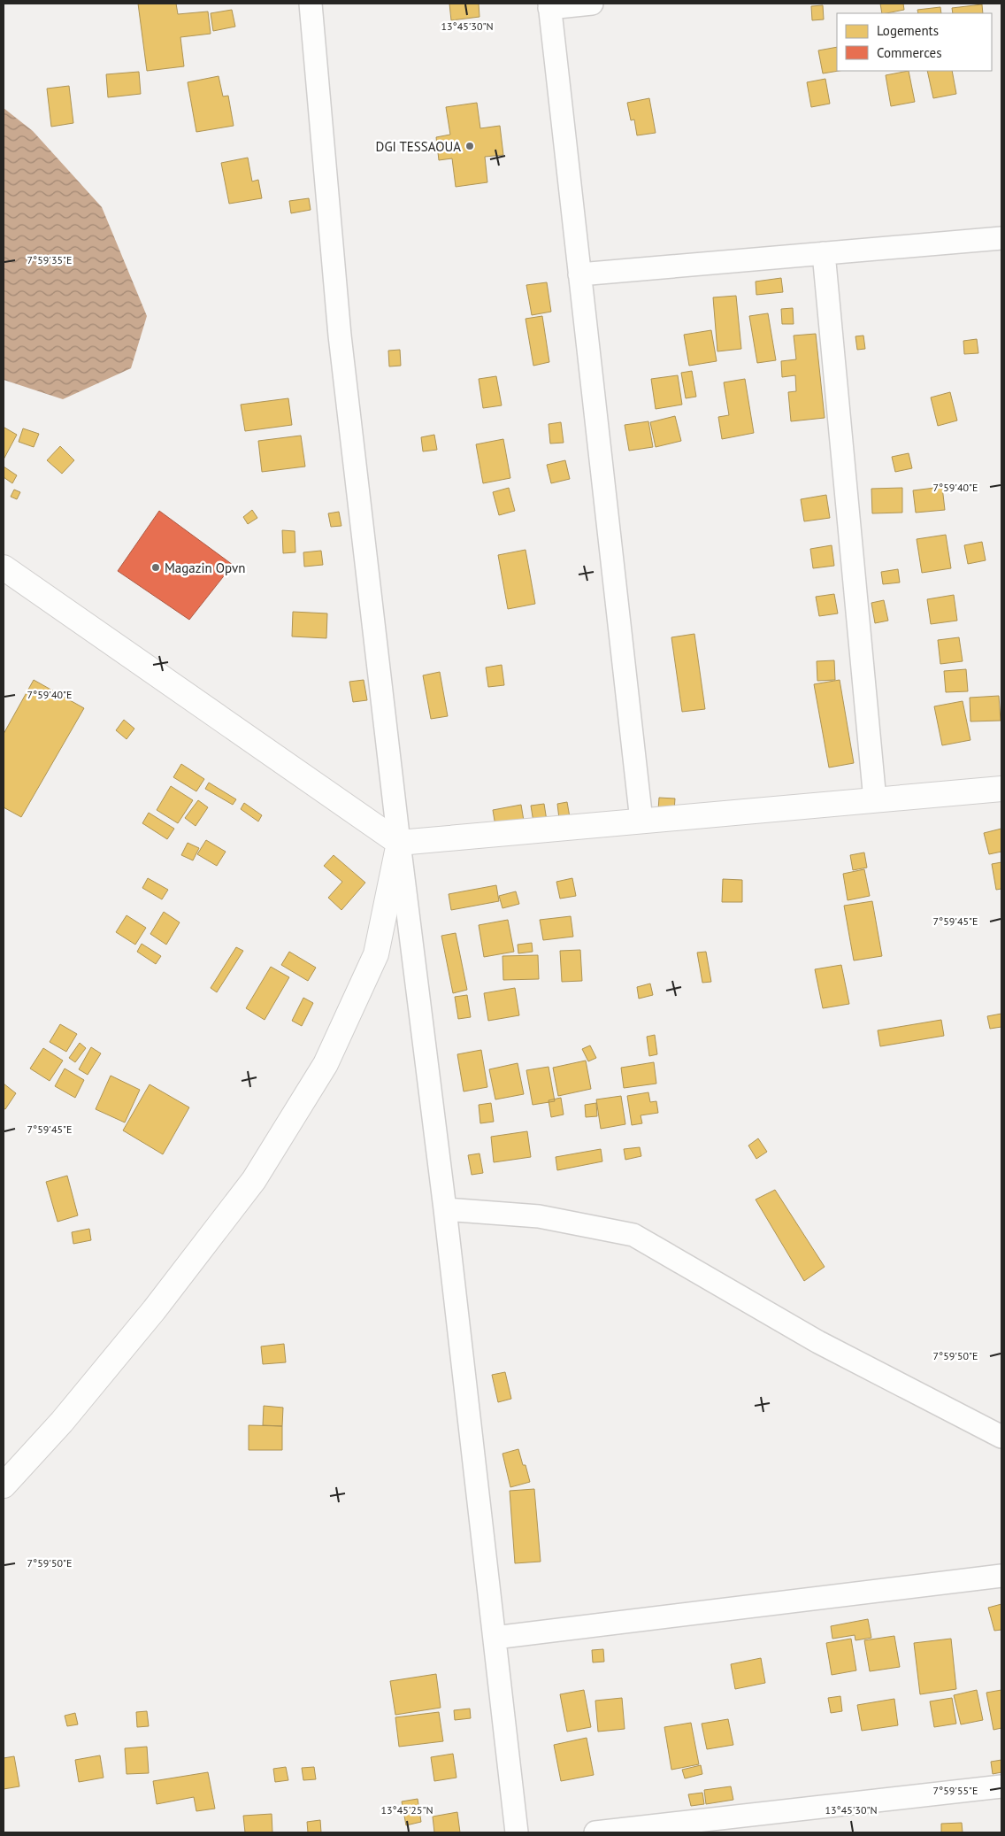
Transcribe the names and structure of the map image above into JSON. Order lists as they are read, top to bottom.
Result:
{
  "places": ["DGI TESSAOUA", "Magazin Opvn"],
  "legend": ["Logements", "Commerces"],
  "coordinates": [
    "13°45'30\"N",
    "7°59'35\"E",
    "7°59'40\"E",
    "7°59'45\"E",
    "7°59'50\"E",
    "7°59'55\"E",
    "13°45'25\"N"
  ]
}
